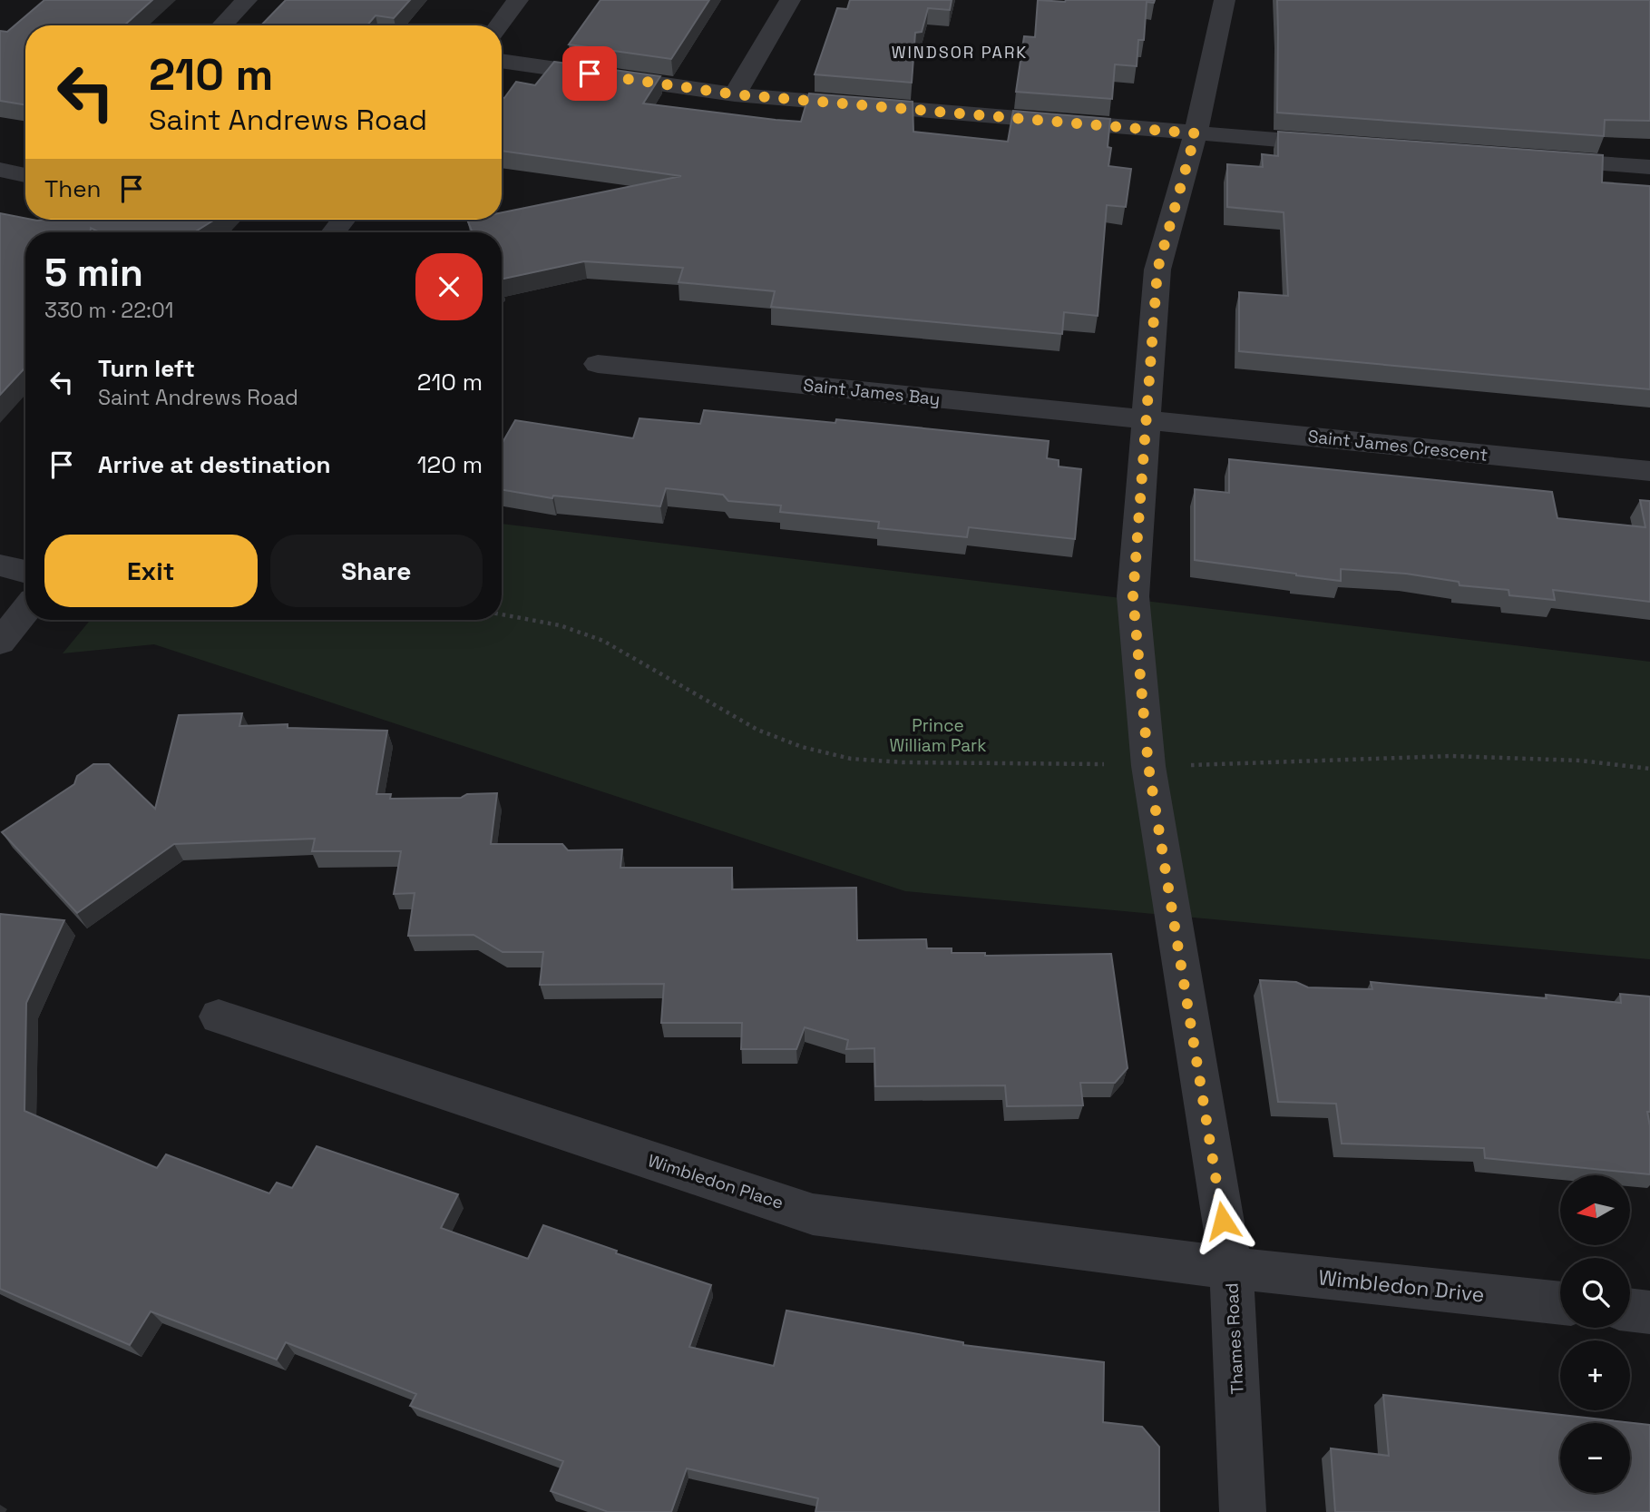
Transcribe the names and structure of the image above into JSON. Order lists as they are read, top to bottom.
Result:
{
  "streets": {
    "street": [
      "Saint James Bay",
      "Saint James Crescent",
      "Wimbledon Place",
      "Wimbledon Drive",
      "Thames Road"
    ]
  },
  "crossings": [
    ["Saint James Bay", "Saint James Crescent"],
    ["Saint James Bay", "Thames Road"],
    ["Saint James Crescent", "Thames Road"],
    ["Wimbledon Place", "Wimbledon Drive"],
    ["Wimbledon Place", "Thames Road"],
    ["Wimbledon Drive", "Thames Road"]
  ],
  "districts": ["WINDSOR PARK"],
  "parks": ["Prince William Park"],
  "north": "left",
  "page": {
    "turn": ["210 m", "Saint Andrews Road"],
    "then": "Then",
    "heading": ["5 min", "330 m · 22:01"],
    "list": [
      {
        "name": "Turn left",
        "note": "Saint Andrews Road",
        "value": "210 m"
      },
      {
        "name": "Arrive at destination",
        "value": "120 m"
      }
    ],
    "buttons": ["Exit", "Share"],
    "map_buttons": ["+", "−"]
  }
}
